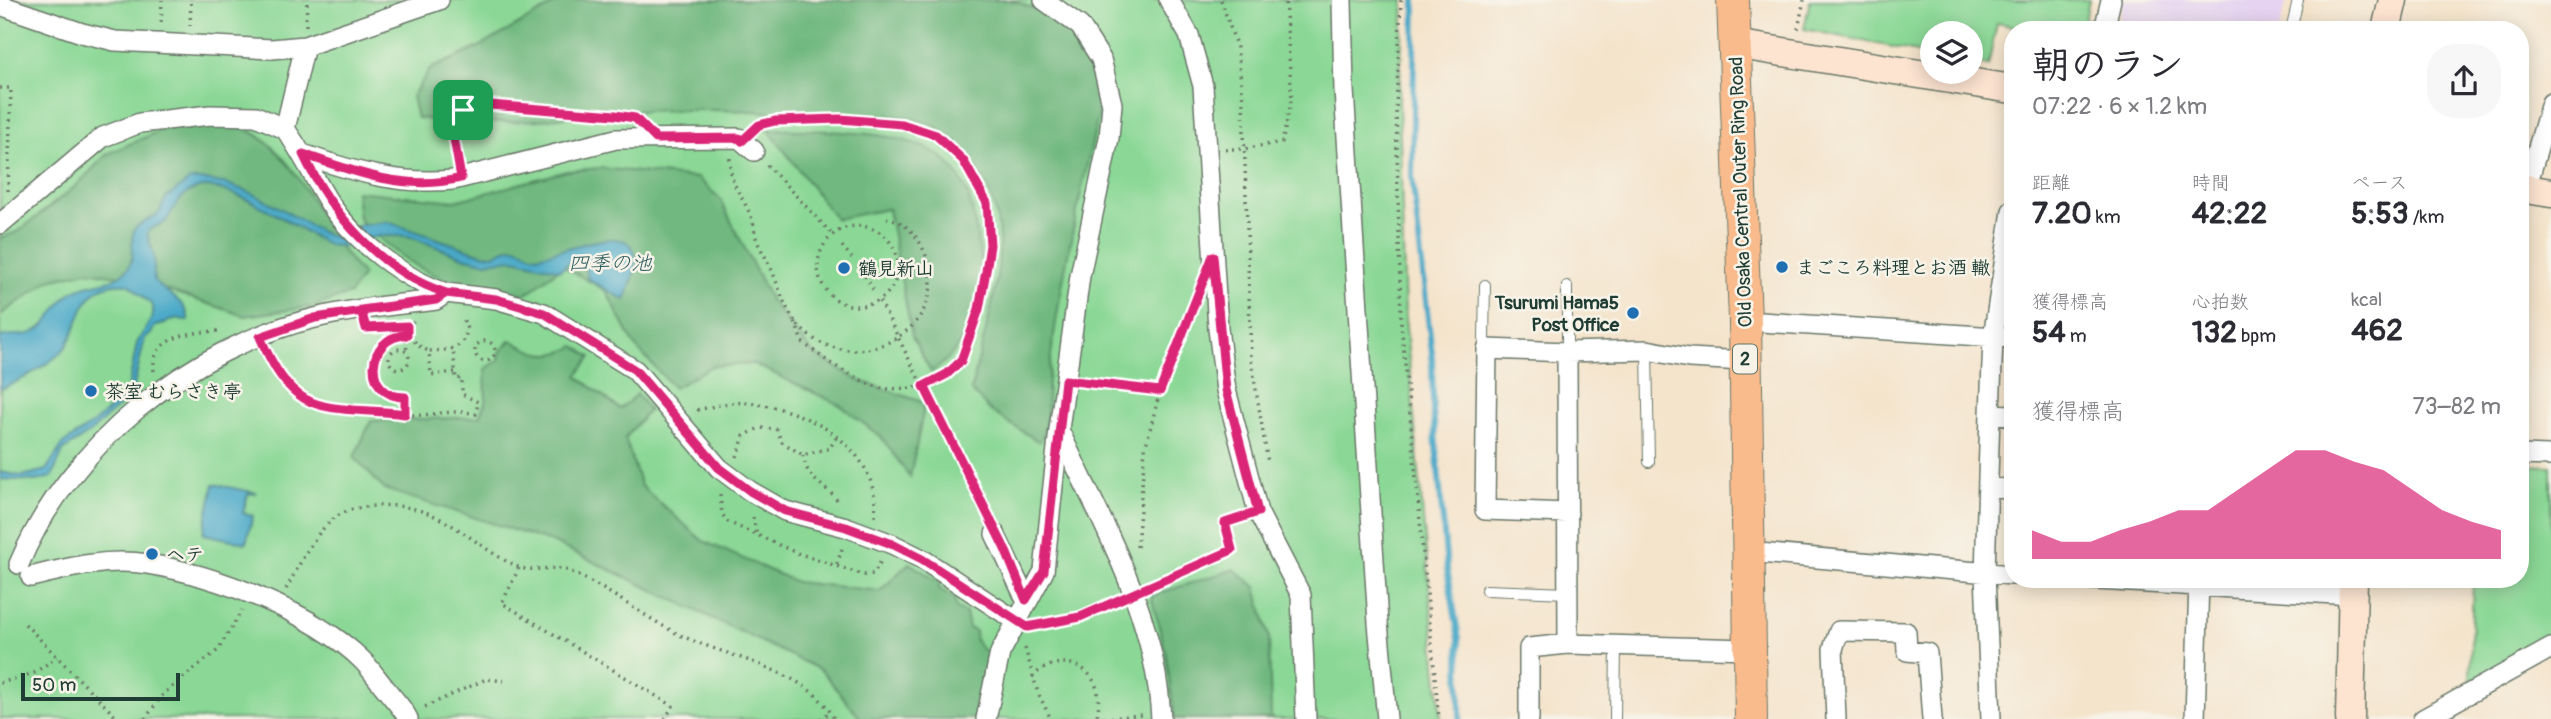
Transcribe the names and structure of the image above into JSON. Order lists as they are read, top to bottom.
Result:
{
  "streets": {
    "main road": ["Old Osaka Central Outer Ring Road", "2"]
  },
  "water": ["四季の池"],
  "places": [
    "まごころ料理とお酒 轍",
    "鶴見新山",
    "Tsurumi Hama5 Post Office",
    "茶室 むらさき亭",
    "ヘテ"
  ],
  "scale_bar": "50 m",
  "page": {
    "heading": ["朝のラン", "07:22 · 6 × 1.2 km"],
    "stats": [
      ["距離", "7.20 km"],
      ["時間", "42:22"],
      ["ペース", "5:53 /km"],
      ["獲得標高", "54 m"],
      ["心拍数", "132 bpm"],
      ["kcal", "462"]
    ],
    "chart": ["獲得標高", "73–82 m"],
    "scale": "50 m"
  }
}
